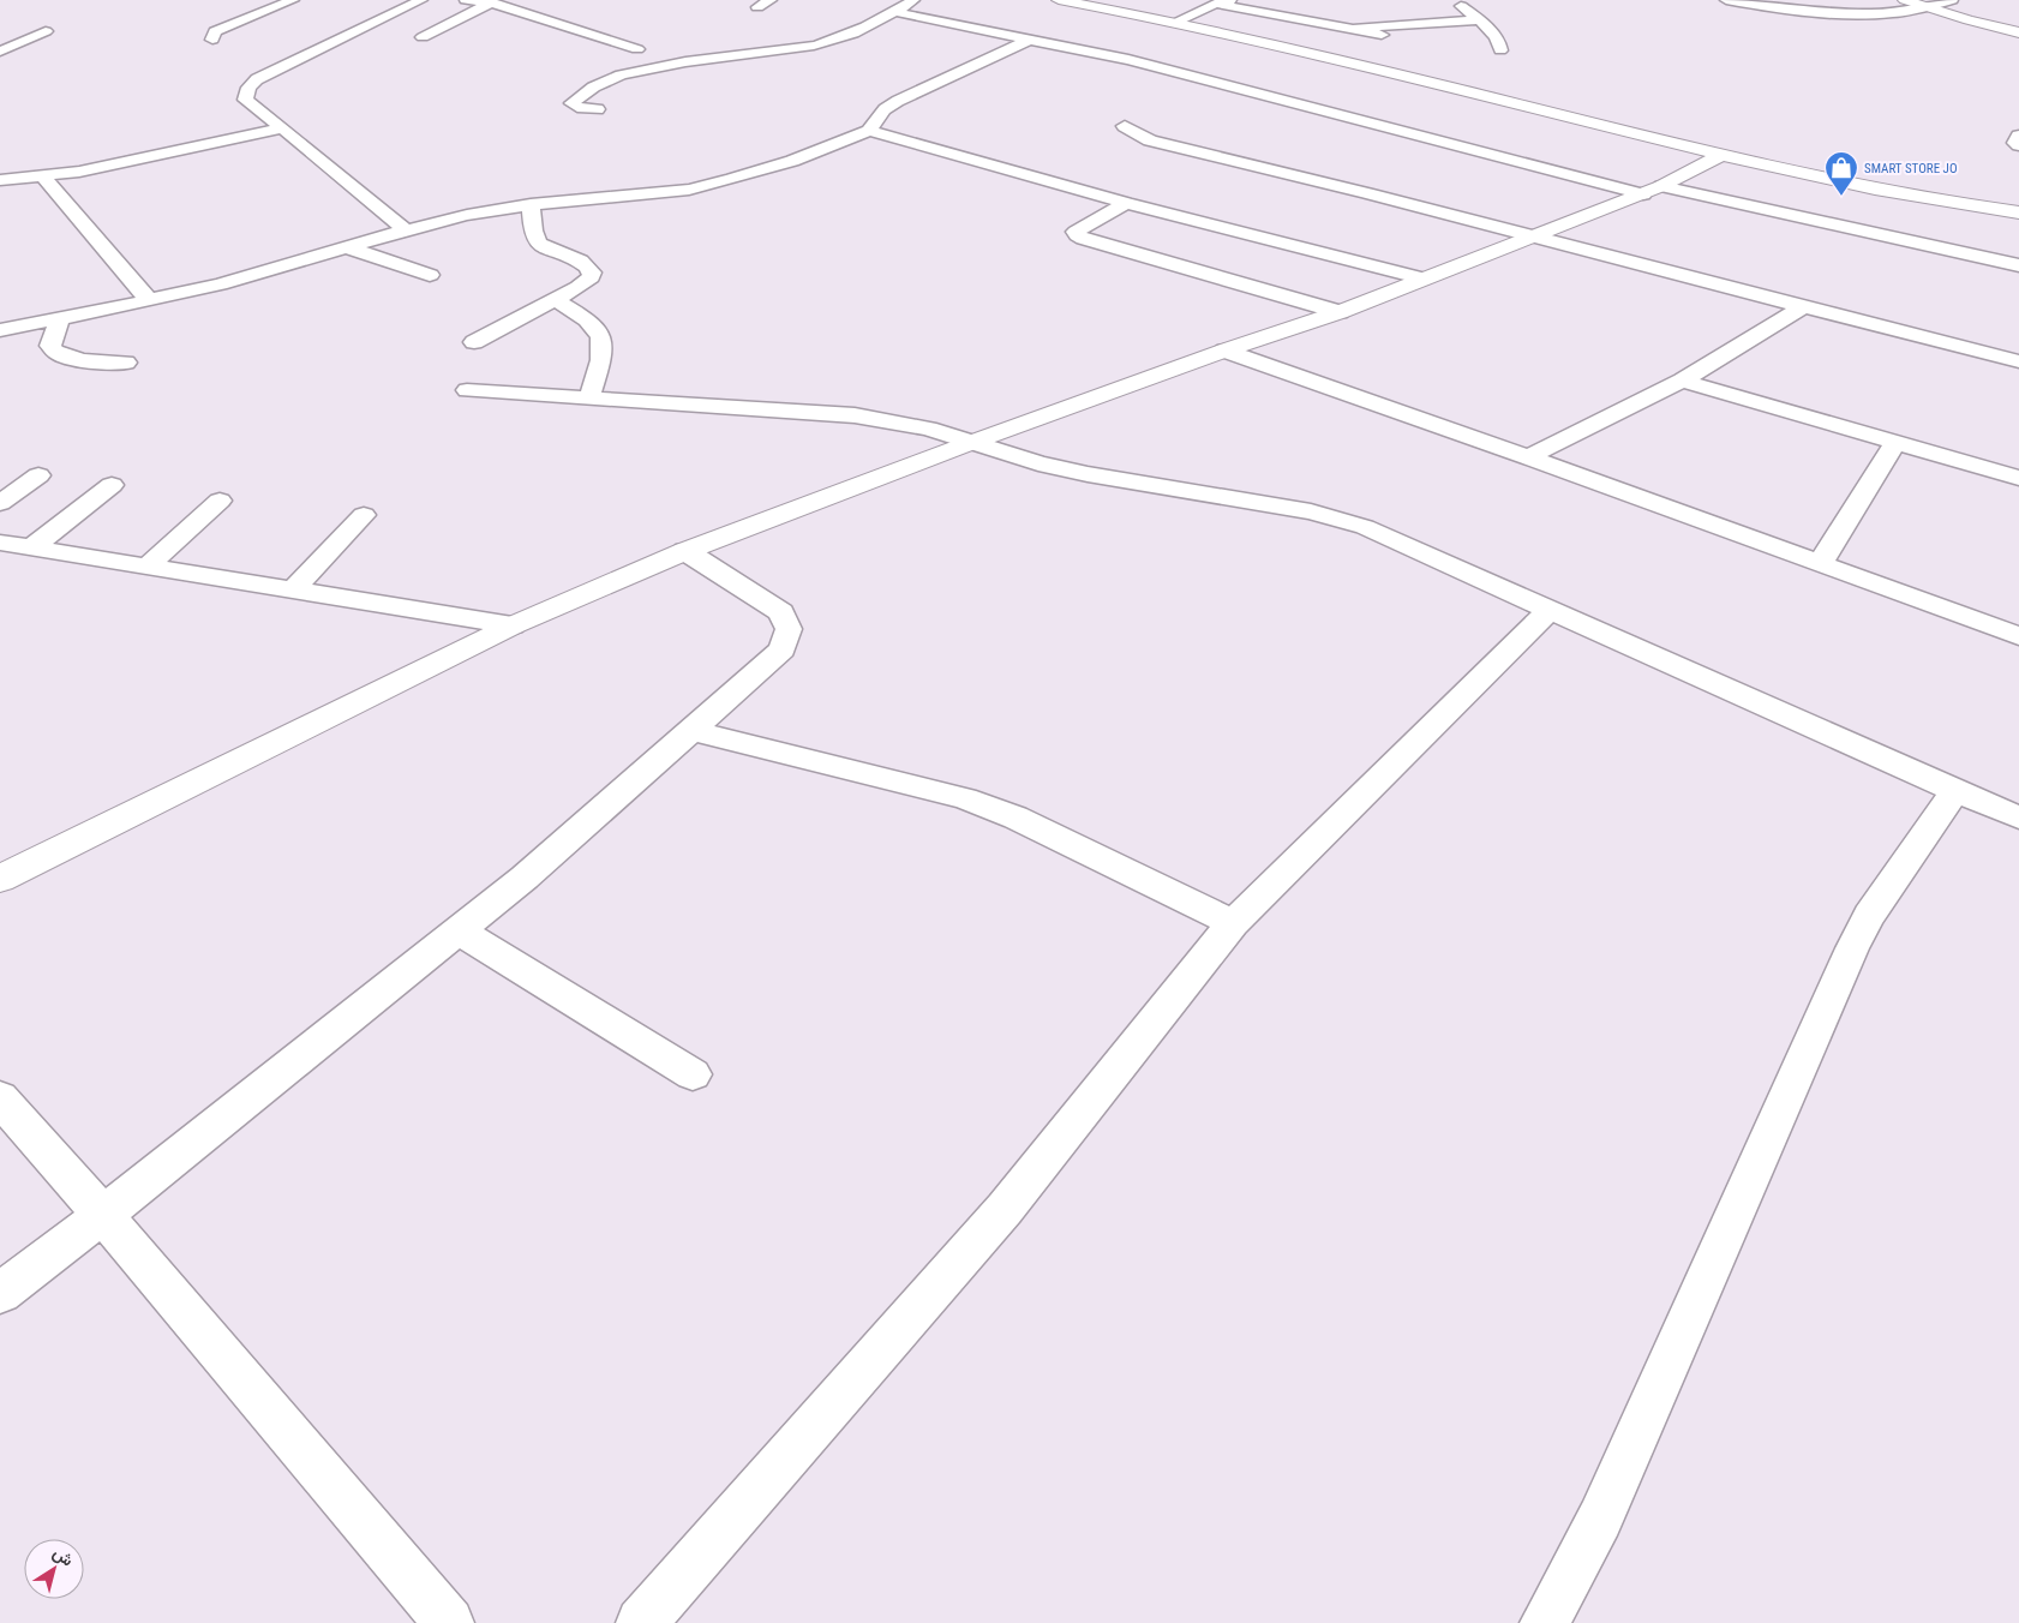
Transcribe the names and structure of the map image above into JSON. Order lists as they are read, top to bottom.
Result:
{
  "places": {
    "shop": ["SMART STORE JO"]
  },
  "north": "top right"
}
